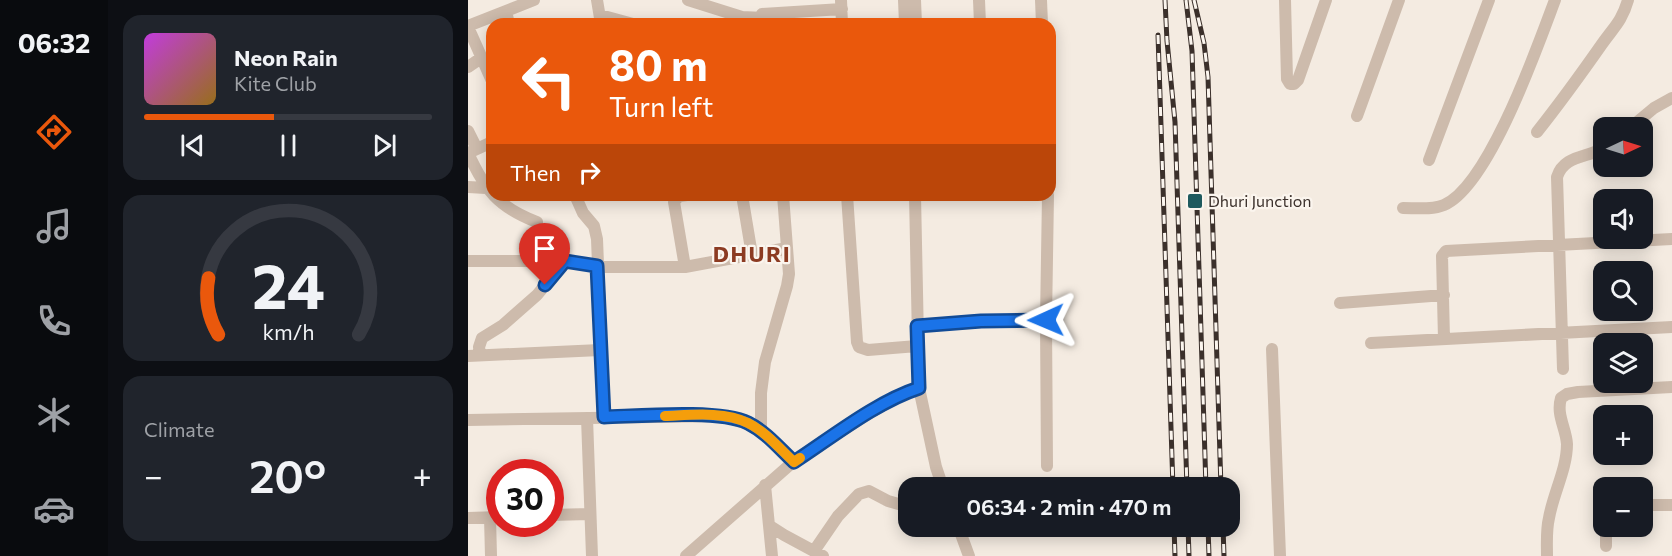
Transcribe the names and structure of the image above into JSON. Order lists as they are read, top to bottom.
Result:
{
  "districts": ["DHURI"],
  "places": {
    "transit": ["Dhuri Junction"]
  },
  "north": "right",
  "page": {
    "tabs": "06:32",
    "turn": ["80 m", "Turn left"],
    "song": ["Neon Rain", "Kite Club"],
    "map_buttons": ["+", "−"],
    "then": "Then",
    "tile": "Climate",
    "heat": ["−", "20°", "+"],
    "limit": "30",
    "trip": "06:34 · 2 min · 470 m",
    "gauge": ["24", "km/h"]
  }
}
